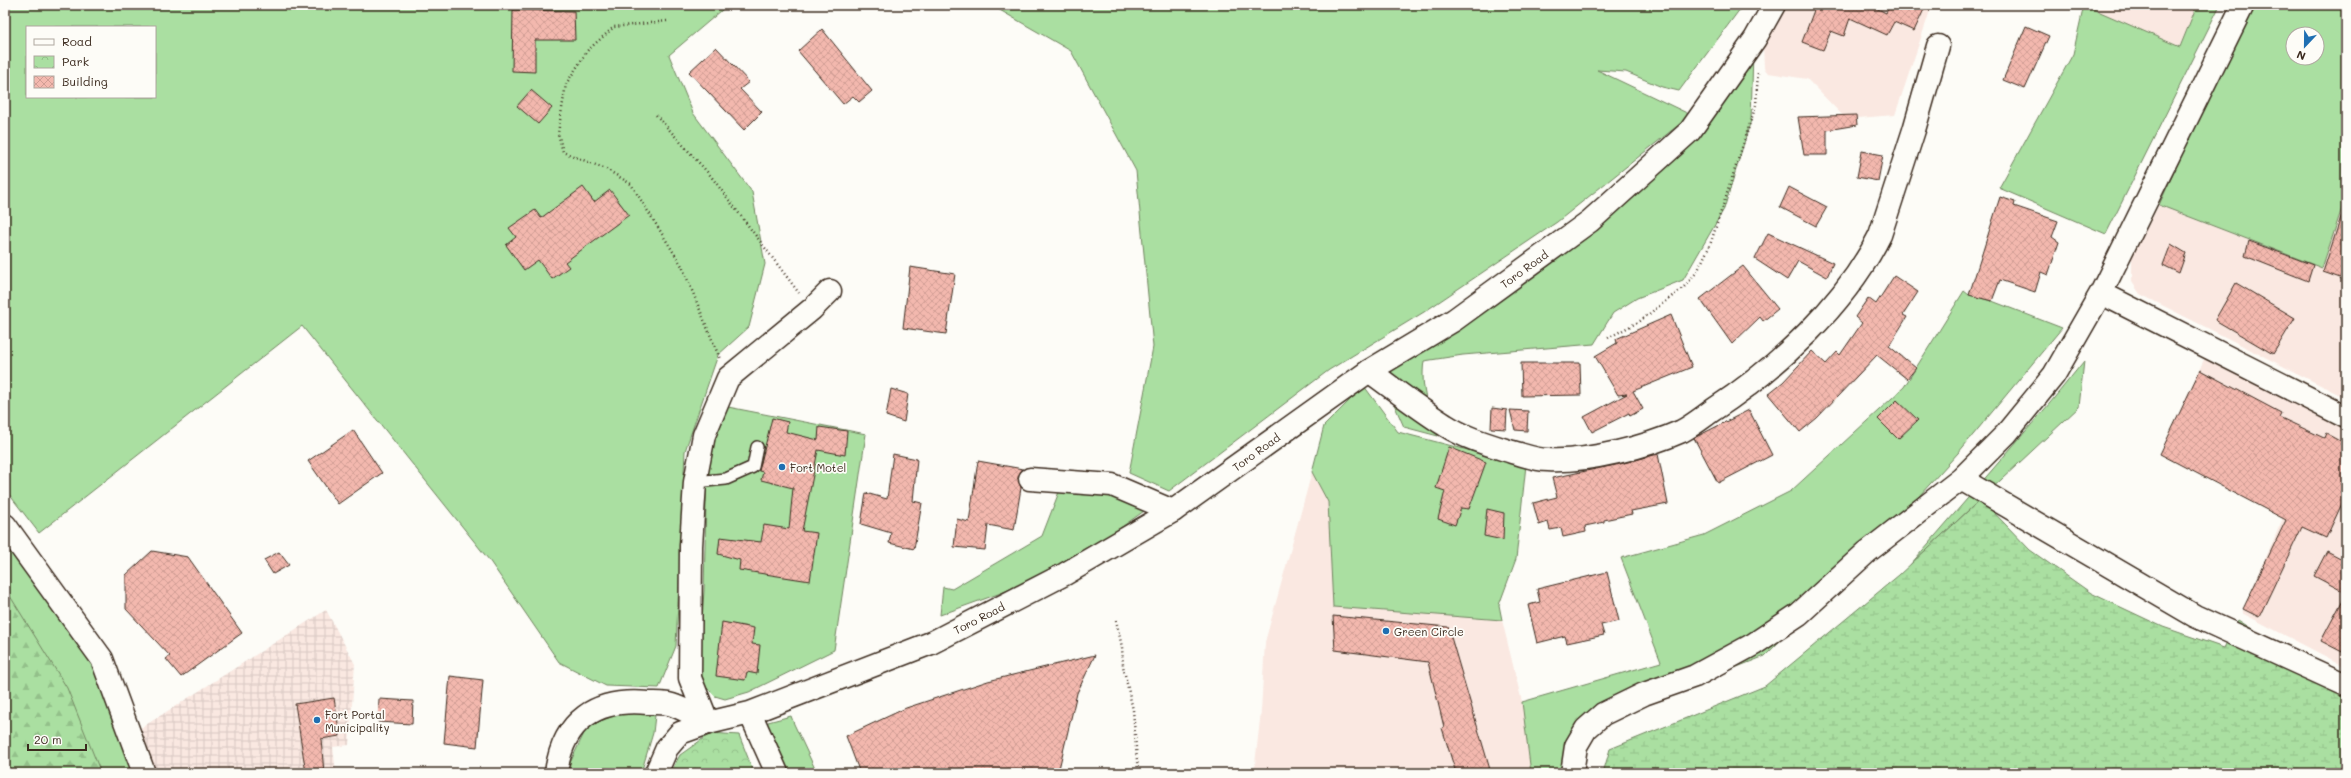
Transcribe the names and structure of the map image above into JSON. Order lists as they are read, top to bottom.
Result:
{
  "streets": {
    "street": ["Toro Road"]
  },
  "places": ["Fort Motel", "Green Circle", "Fort Portal Municipality"],
  "legend": ["Road", "Park", "Building"],
  "scale_bar": "20 m",
  "north": "bottom"
}
